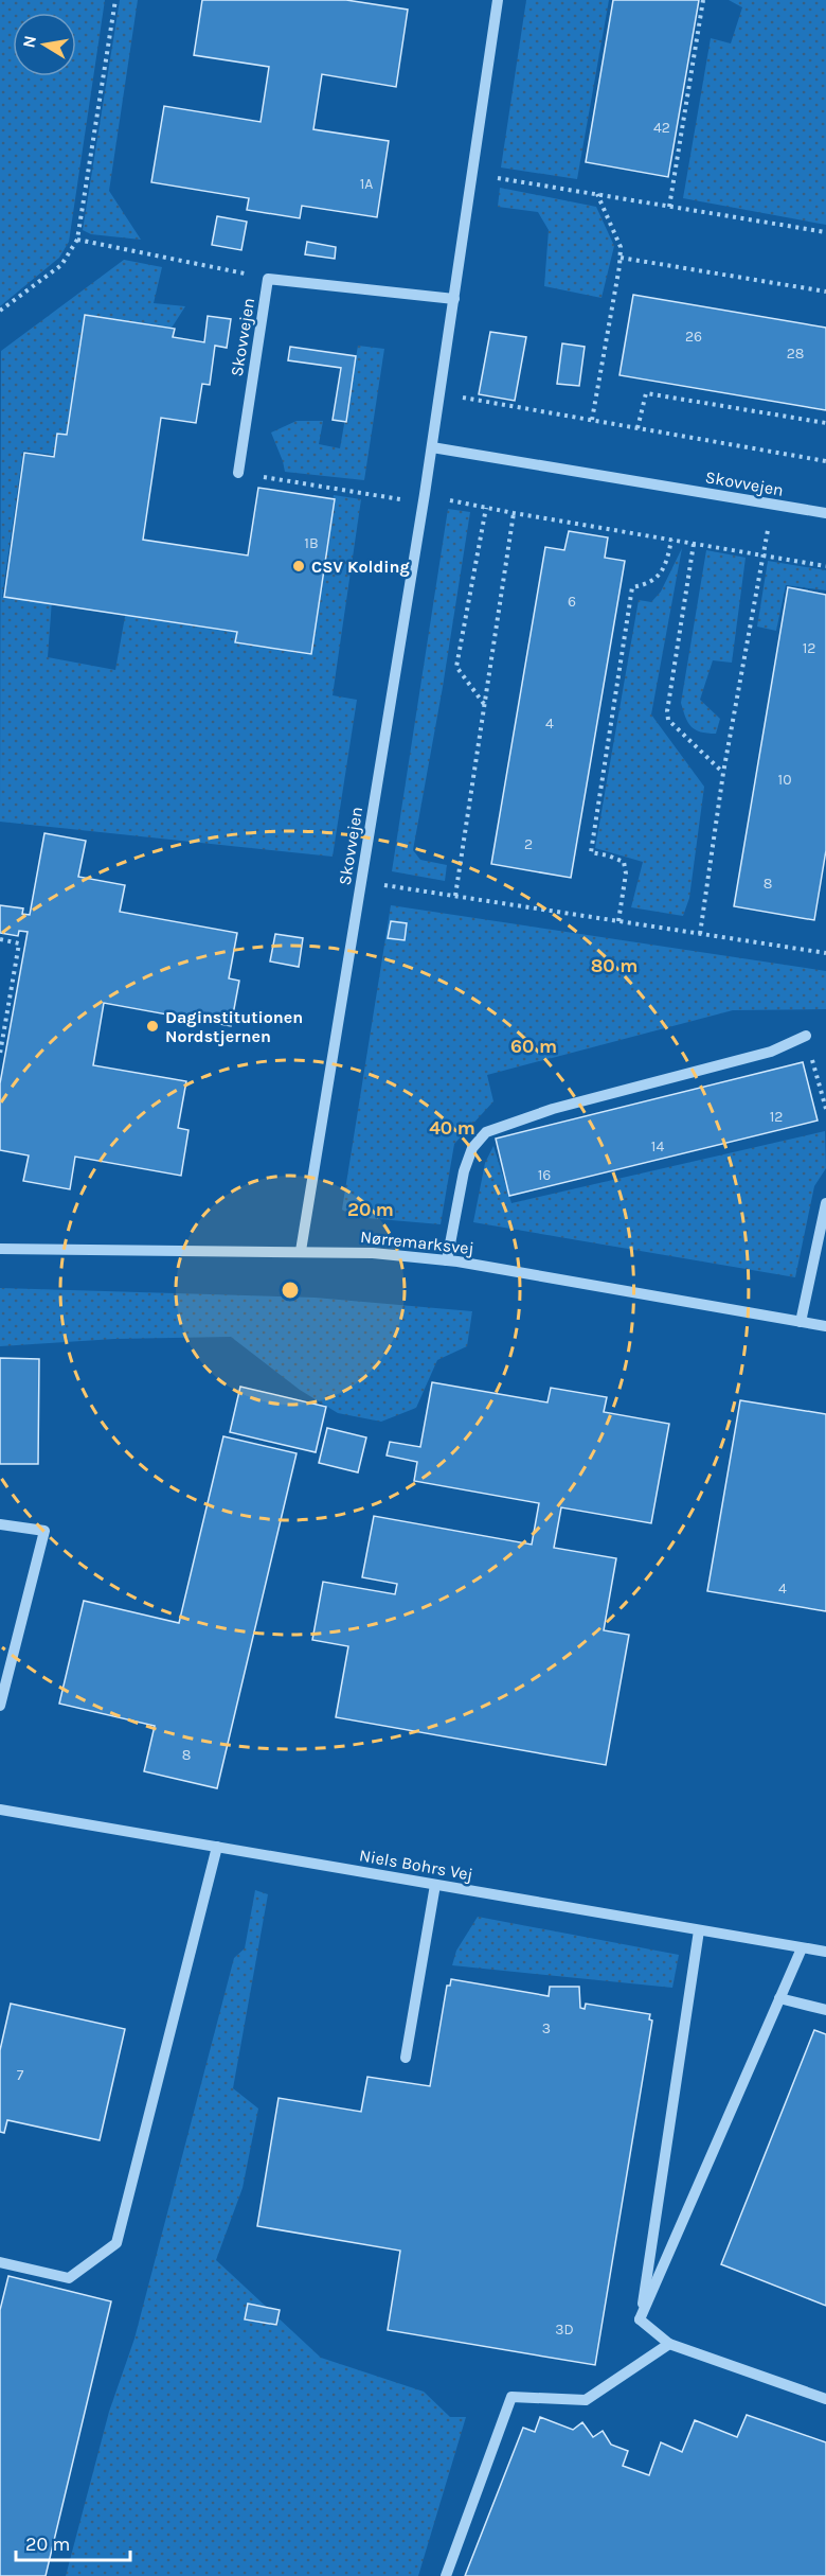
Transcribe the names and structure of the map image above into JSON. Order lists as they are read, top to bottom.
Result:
{
  "streets": {
    "street": ["Skovvejen", "Nørremarksvej", "Niels Bohrs Vej"]
  },
  "crossings": [
    ["Skovvejen", "Nørremarksvej"]
  ],
  "places": ["CSV Kolding", "Daginstitutionen Nordstjernen"],
  "house_numbers": [
    "42",
    "1A",
    "26",
    "28",
    "1B",
    "6",
    "12",
    "4",
    "10",
    "2",
    "8",
    "12",
    "14",
    "16",
    "4",
    "8",
    "3",
    "7",
    "3D"
  ],
  "scale_bar": "20 m",
  "north": "left",
  "rings": [
    "80 m",
    "60 m",
    "40 m",
    "20 m"
  ]
}
